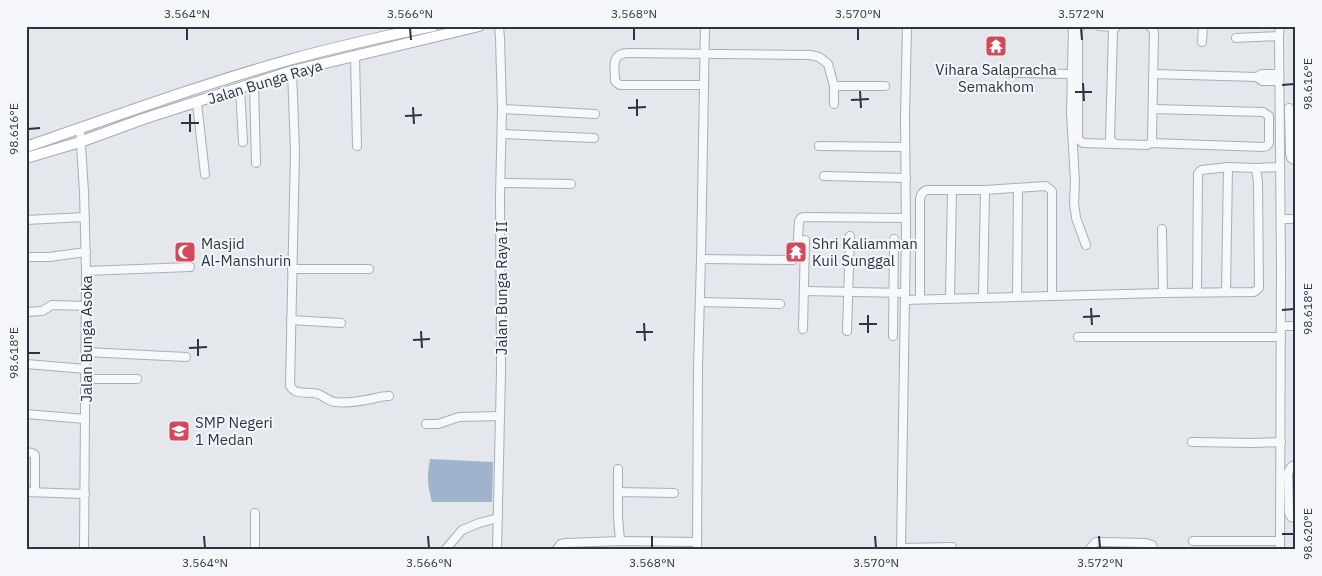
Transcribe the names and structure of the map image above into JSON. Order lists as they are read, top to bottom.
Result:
{
  "streets": {
    "main road": ["Jalan Bunga Raya"],
    "street": ["Jalan Bunga Raya II", "Jalan Bunga Asoka"]
  },
  "crossings": [
    ["Jalan Bunga Raya", "Jalan Bunga Asoka"]
  ],
  "places": {
    "temple": ["Vihara Salapracha Semakhom", "Shri Kaliamman Kuil Sunggal"],
    "mosque": ["Masjid Al-Manshurin"],
    "school or university": ["SMP Negeri 1 Medan"]
  },
  "coordinates": [
    "3.564°N",
    "3.566°N",
    "3.568°N",
    "3.570°N",
    "3.572°N",
    "98.616°E",
    "98.618°E",
    "98.620°E"
  ]
}
